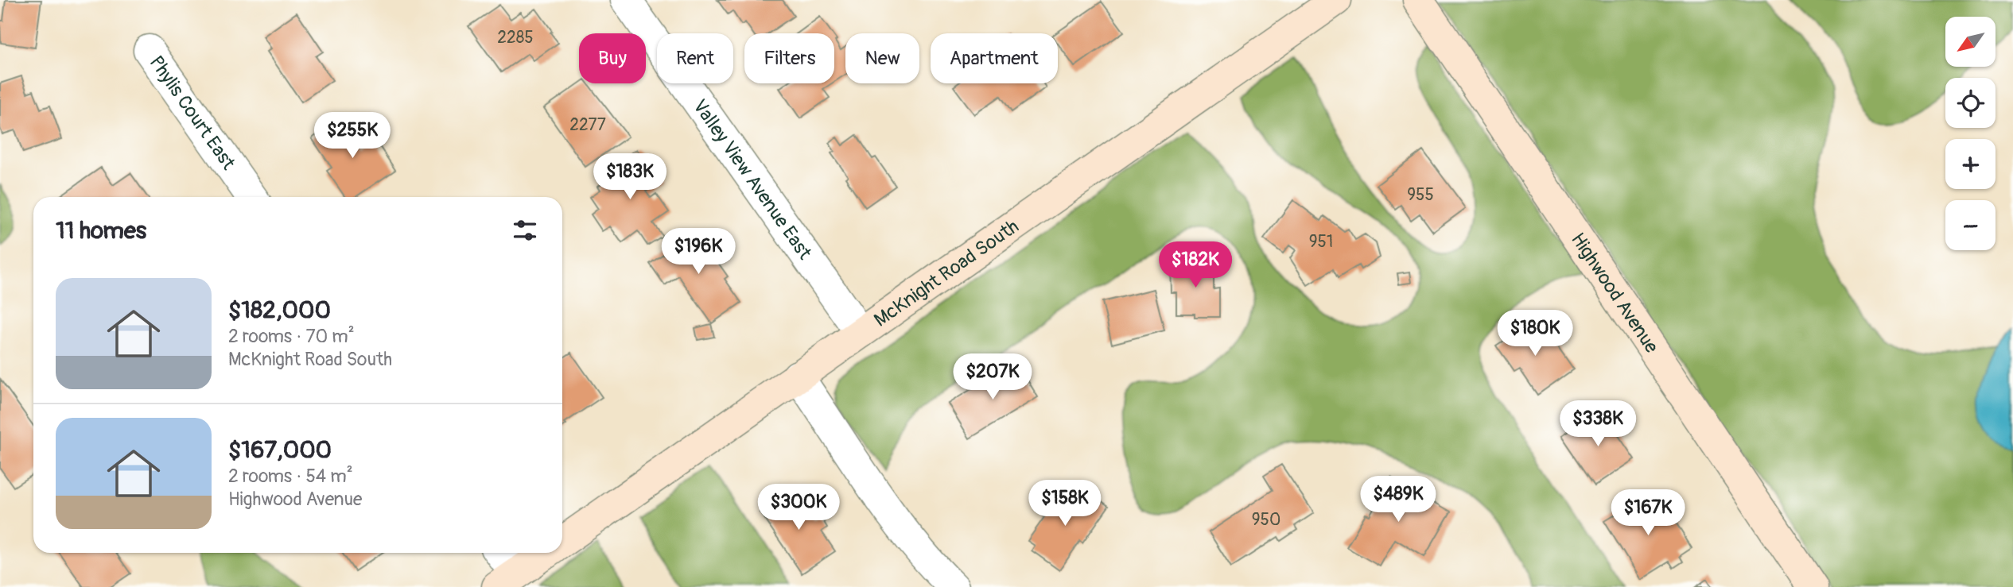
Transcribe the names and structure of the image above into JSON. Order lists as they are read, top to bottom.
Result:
{
  "streets": {
    "street": [
      "Phylis Court East",
      "Valley View Avenue East",
      "McKnight Road South",
      "Highwood Avenue"
    ]
  },
  "crossings": [
    ["Valley View Avenue East", "McKnight Road South"]
  ],
  "house_numbers": [
    "2285",
    "2277",
    "955",
    "951",
    "950"
  ],
  "north": "bottom left",
  "page": {
    "map_buttons": ["+", "−"],
    "chip": [
      "Buy",
      "Rent",
      "Filters",
      "New",
      "Apartment"
    ],
    "price": [
      "$255K",
      "$183K",
      "$196K",
      "$182K",
      "$180K",
      "$207K",
      "$338K",
      "$489K",
      "$158K",
      "$300K",
      "$167K"
    ],
    "heading": "11 homes",
    "list": [
      {
        "name": "$182,000",
        "note": "2 rooms · 70 m² · McKnight Road South"
      },
      {
        "name": "$167,000",
        "note": "2 rooms · 54 m² · Highwood Avenue"
      }
    ]
  }
}
